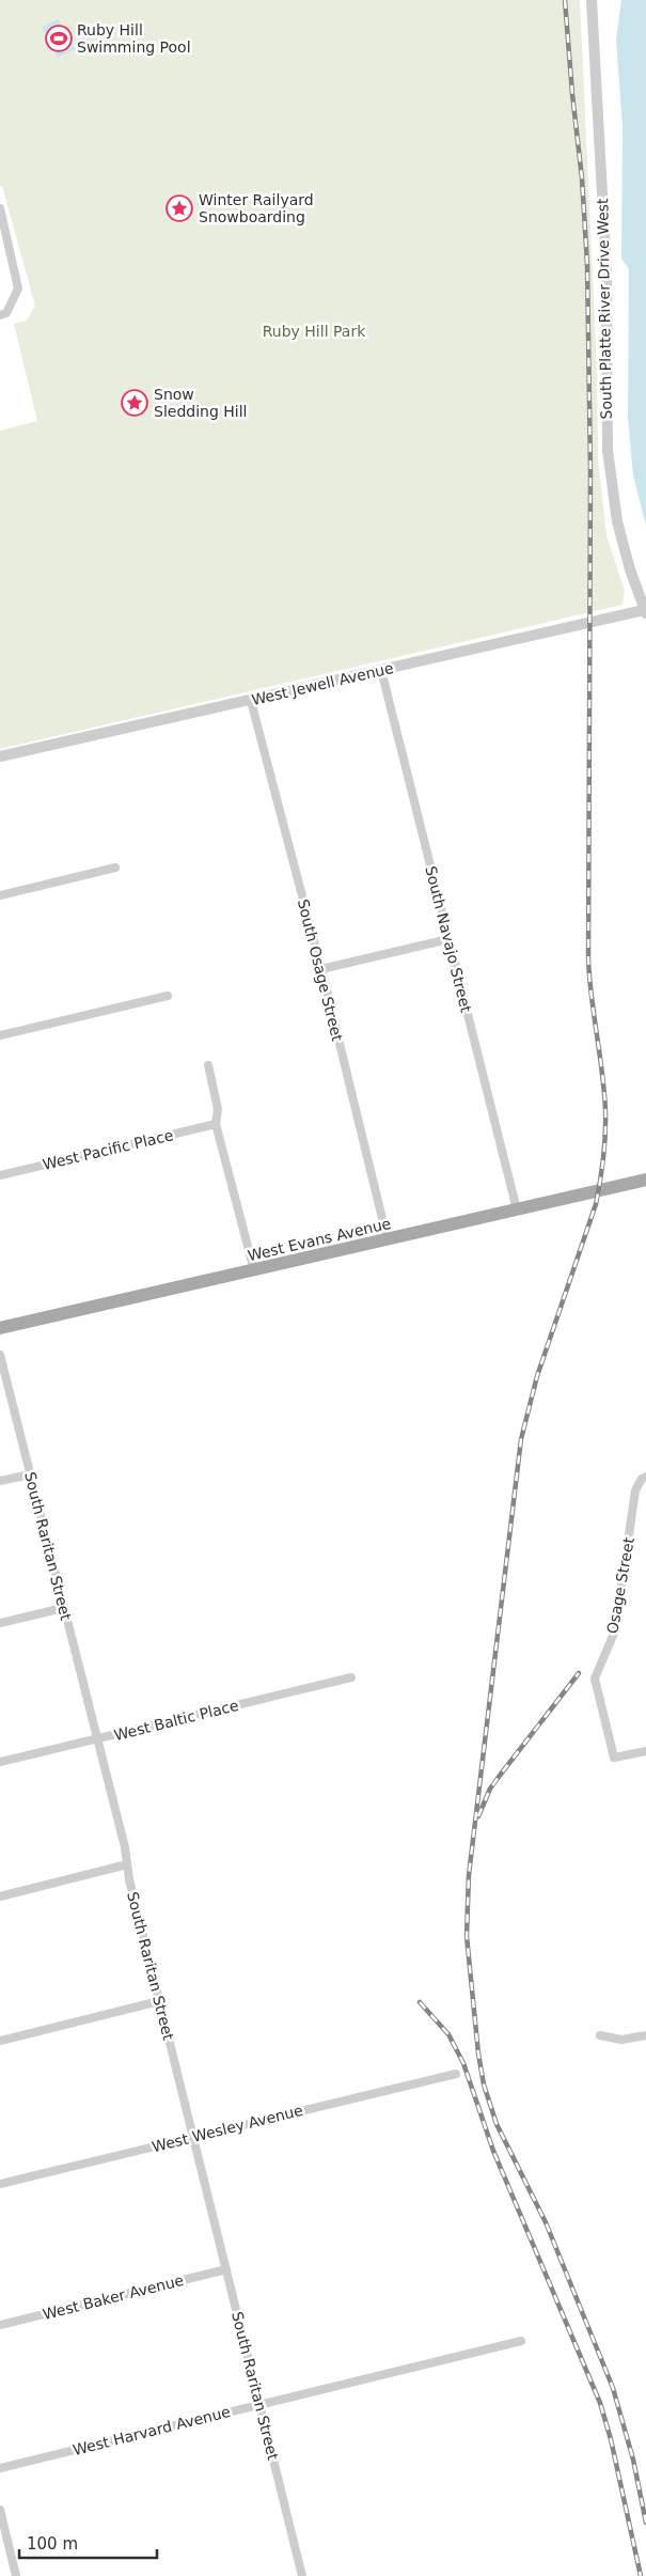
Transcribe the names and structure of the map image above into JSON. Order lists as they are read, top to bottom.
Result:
{
  "streets": {
    "main road": ["West Evans Avenue"],
    "street": [
      "South Platte River Drive West",
      "West Jewell Avenue",
      "South Navajo Street",
      "South Osage Street",
      "West Pacific Place",
      "South Raritan Street",
      "Osage Street",
      "West Baltic Place",
      "West Wesley Avenue",
      "West Baker Avenue",
      "West Harvard Avenue"
    ]
  },
  "crossings": [
    ["South Platte River Drive West", "West Jewell Avenue"],
    ["West Jewell Avenue", "South Navajo Street"],
    ["West Jewell Avenue", "South Osage Street"],
    ["South Navajo Street", "West Evans Avenue"],
    ["South Osage Street", "West Evans Avenue"],
    ["South Raritan Street", "West Baltic Place"],
    ["South Raritan Street", "West Wesley Avenue"],
    ["South Raritan Street", "West Baker Avenue"],
    ["South Raritan Street", "West Harvard Avenue"]
  ],
  "parks": ["Ruby Hill Park"],
  "places": {
    "sports": ["Ruby Hill Swimming Pool"],
    "place": ["Winter Railyard Snowboarding", "Snow Sledding Hill"]
  },
  "scale_bar": "100 m"
}
